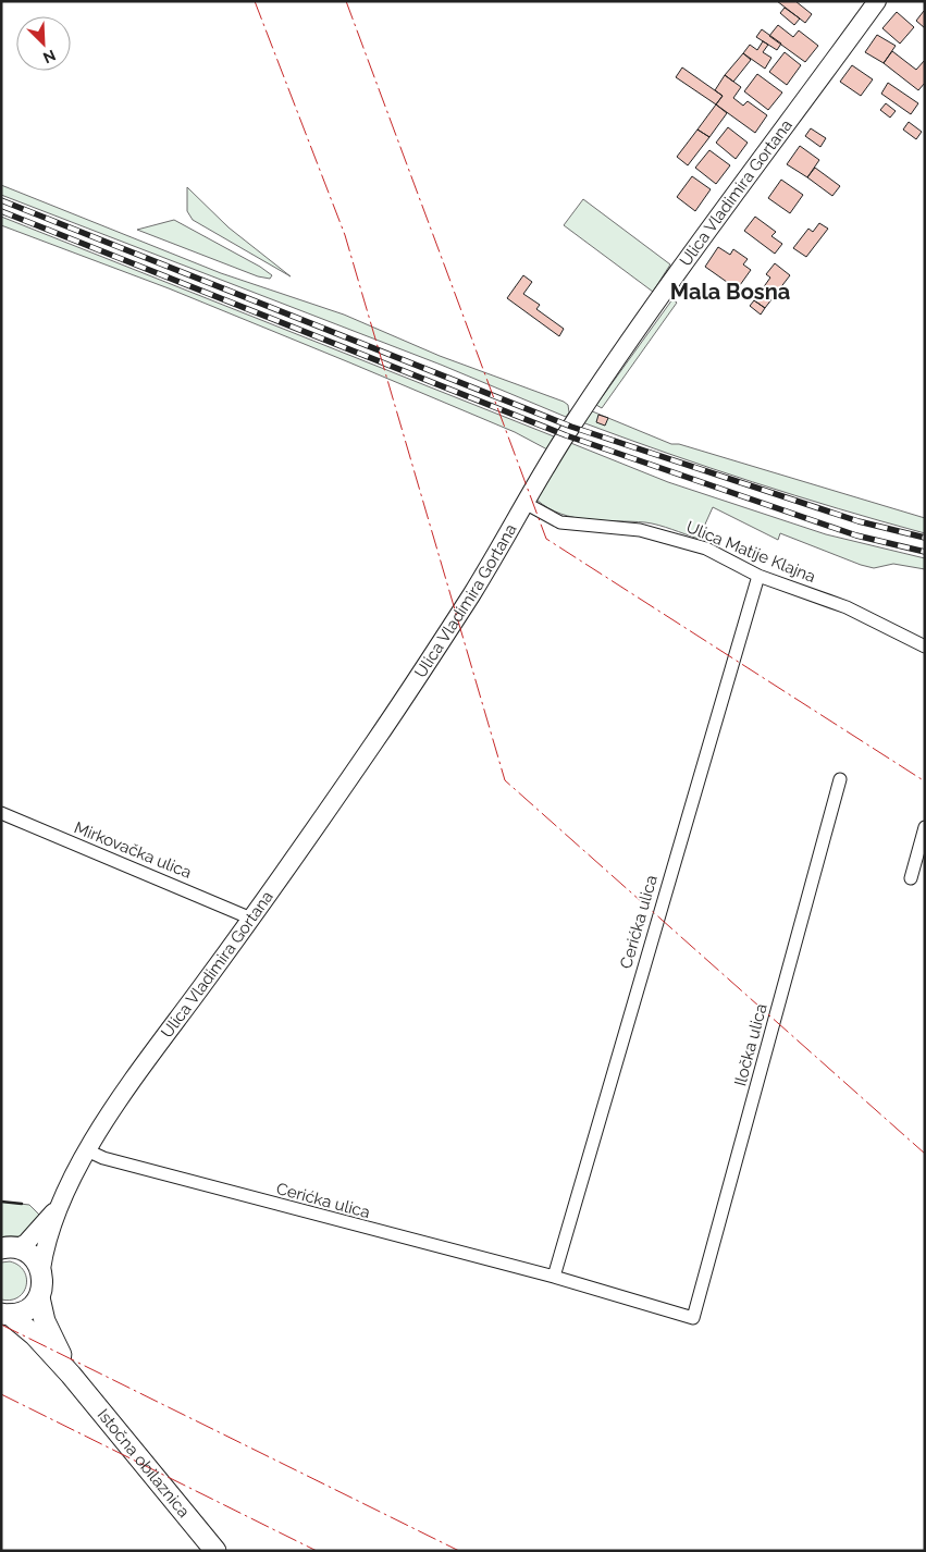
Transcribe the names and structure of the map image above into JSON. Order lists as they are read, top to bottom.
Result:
{
  "streets": {
    "main road": ["Ulica Vladimira Gortana", "Istočna obilaznica"],
    "street": [
      "Ulica Matije Klajna",
      "Mirkovačka ulica",
      "Cerićka ulica",
      "Iločka ulica"
    ]
  },
  "crossings": [
    ["Ulica Vladimira Gortana", "Ulica Matije Klajna"],
    ["Ulica Vladimira Gortana", "Mirkovačka ulica"],
    ["Ulica Vladimira Gortana", "Cerićka ulica"],
    ["Ulica Vladimira Gortana", "Istočna obilaznica"],
    ["Ulica Matije Klajna", "Cerićka ulica"],
    ["Cerićka ulica", "Iločka ulica"]
  ],
  "districts": ["Mala Bosna"],
  "north": "bottom right"
}
